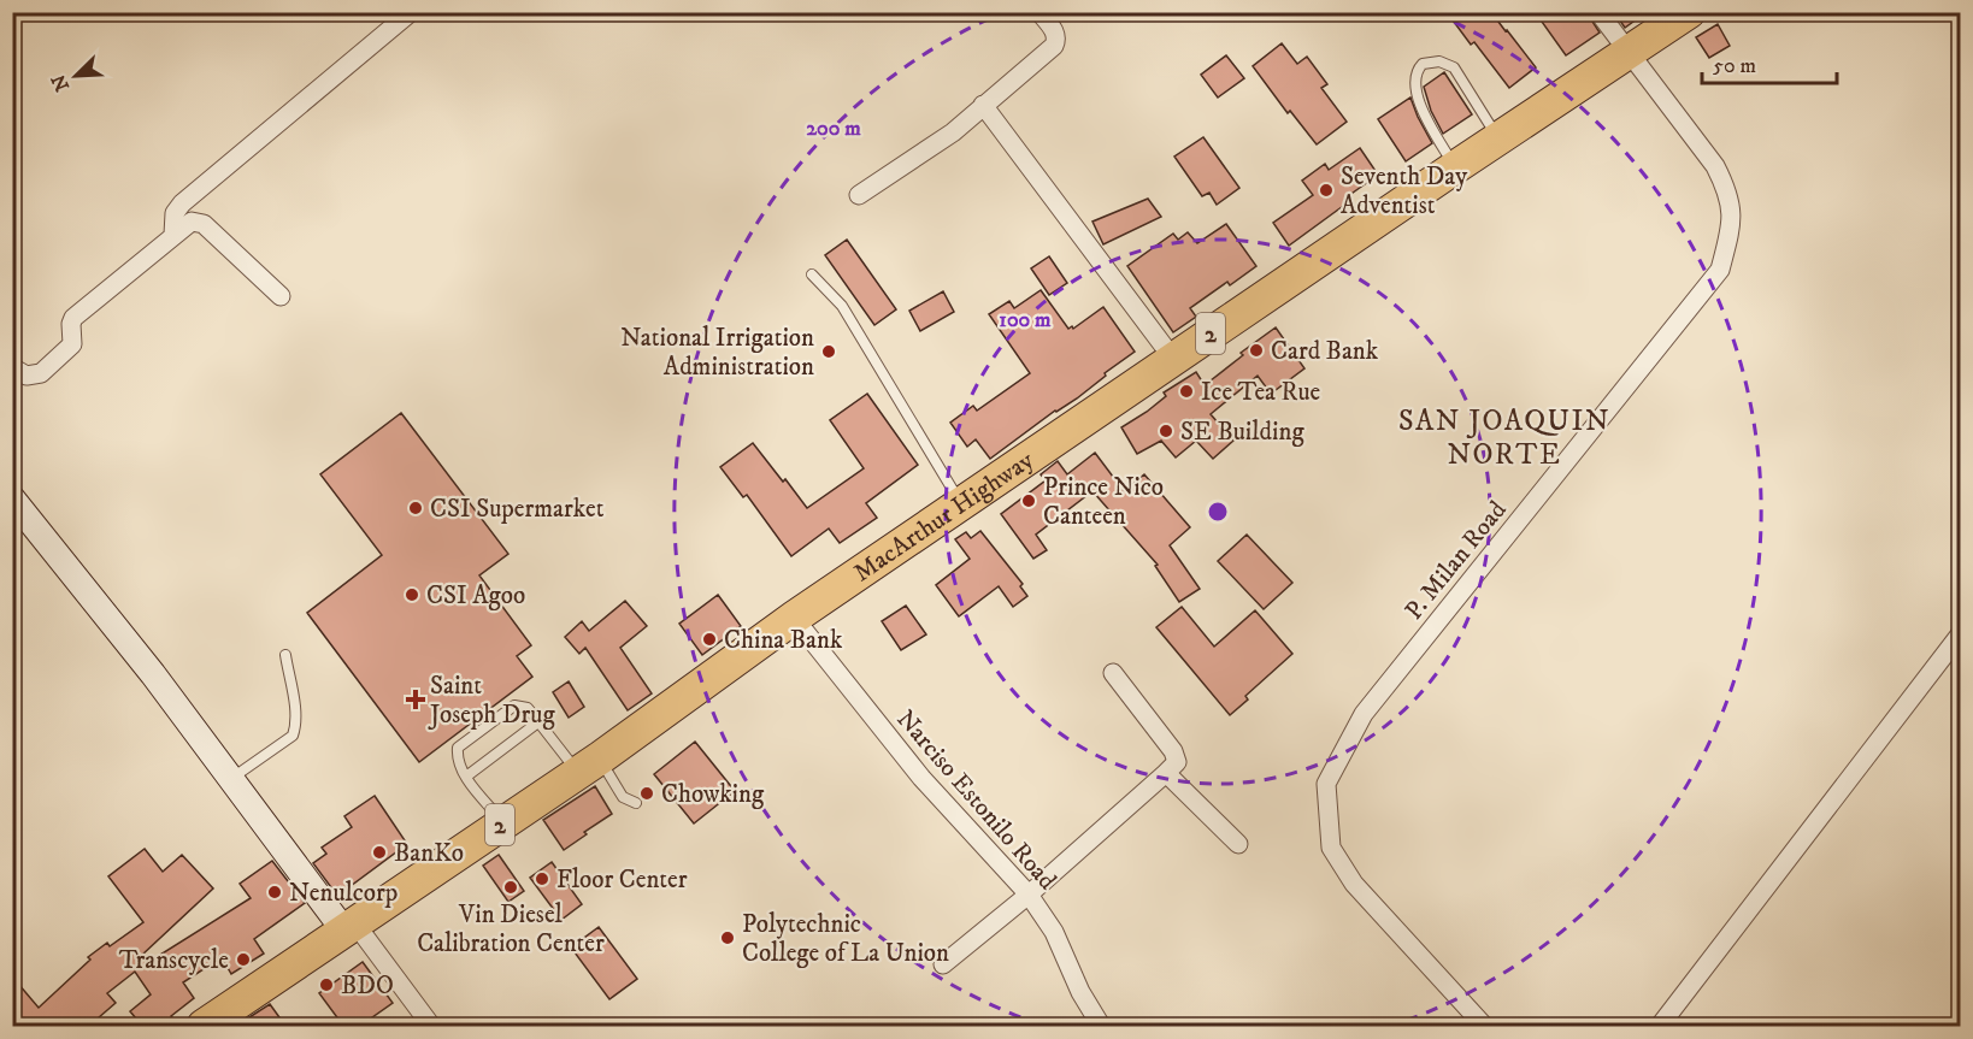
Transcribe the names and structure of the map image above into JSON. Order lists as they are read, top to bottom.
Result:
{
  "streets": {
    "highway": ["2", "MacArthur Highway"],
    "street": ["P. Milan Road", "Narciso Estonilo Road"]
  },
  "crossings": [
    ["MacArthur Highway", "P. Milan Road"],
    ["MacArthur Highway", "Narciso Estonilo Road"]
  ],
  "districts": ["SAN JOAQUIN NORTE"],
  "places": {
    "other": [
      "Seventh Day Adventist",
      "Card Bank",
      "National Irrigation Administration",
      "Ice Tea Rue",
      "SE Building",
      "Prince Nico Canteen",
      "CSI Supermarket",
      "CSI Agoo",
      "China Bank",
      "Chowking",
      "BanKo",
      "Floor Center",
      "Vin Diesel Calibration Center",
      "Nenulcorp",
      "Polytechnic College of La Union",
      "Transcycle",
      "BDO"
    ],
    "health": ["Saint Joseph Drug"]
  },
  "scale_bar": "50 m",
  "north": "bottom left",
  "rings": ["200 m", "100 m"]
}
